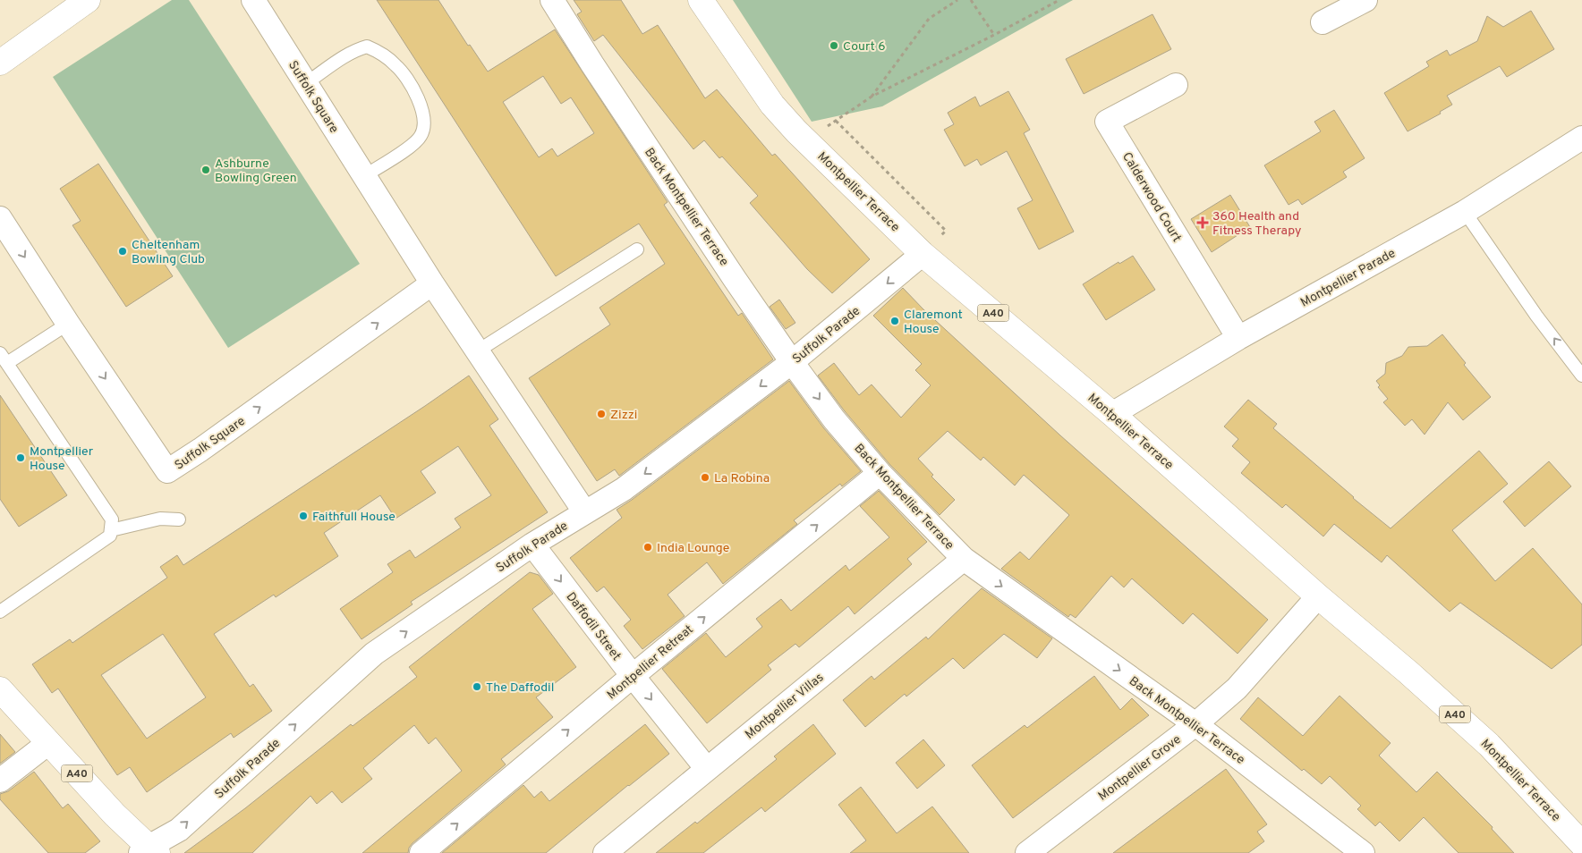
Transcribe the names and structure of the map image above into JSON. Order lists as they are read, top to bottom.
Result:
{
  "streets": {
    "main road": ["Montpellier Terrace", "A40"],
    "street": [
      "Suffolk Square",
      "Calderwood Court",
      "Back Montpellier Terrace",
      "Montpellier Parade",
      "Suffolk Parade",
      "Daffodil Street",
      "Montpellier Retreat",
      "Montpellier Villas",
      "Montpellier Grove"
    ]
  },
  "crossings": [
    ["Suffolk Square", "Suffolk Parade"],
    ["Montpellier Terrace", "Montpellier Parade"],
    ["Montpellier Terrace", "Suffolk Parade"],
    ["Montpellier Terrace", "Montpellier Grove"],
    ["Calderwood Court", "Montpellier Parade"],
    ["Back Montpellier Terrace", "Suffolk Parade"],
    ["Back Montpellier Terrace", "Montpellier Retreat"],
    ["Back Montpellier Terrace", "Montpellier Villas"],
    ["Back Montpellier Terrace", "Montpellier Grove"],
    ["A40", "Suffolk Parade"],
    ["Suffolk Parade", "Daffodil Street"],
    ["Daffodil Street", "Montpellier Retreat"],
    ["Daffodil Street", "Montpellier Villas"]
  ],
  "one_way": ["Back Montpellier Terrace", "Daffodil Street", "Montpellier Retreat"],
  "places": {
    "other": [
      "Court 6",
      "Ashburne Bowling Green",
      "Cheltenham Bowling Club",
      "Claremont House",
      "Zizzi",
      "Montpellier House",
      "La Robina",
      "Faithfull House",
      "India Lounge",
      "The Daffodil"
    ],
    "health": ["360 Health and Fitness Therapy"]
  }
}
